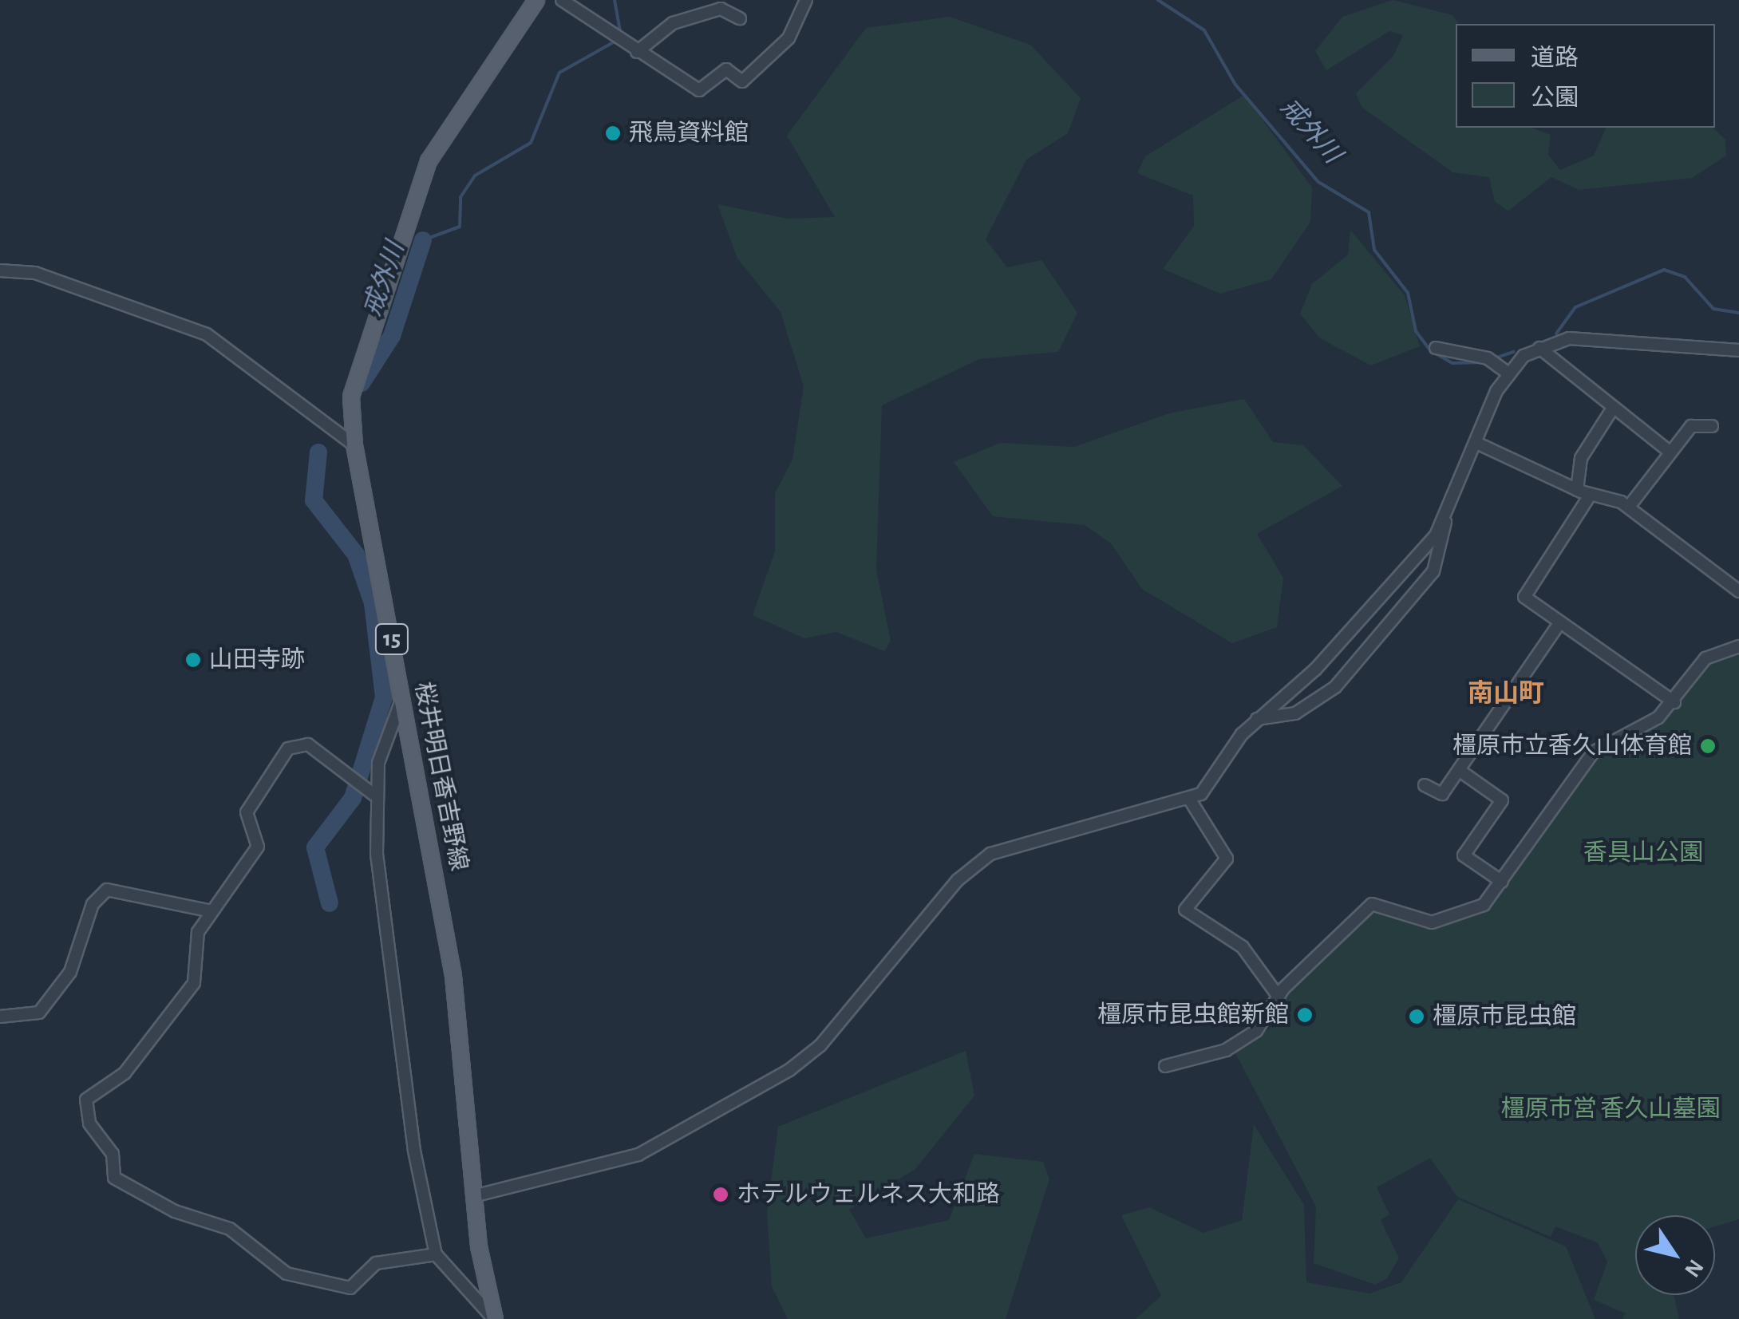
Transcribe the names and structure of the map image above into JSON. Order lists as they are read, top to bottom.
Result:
{
  "streets": {
    "main road": ["15", "桜井明日香吉野線"]
  },
  "districts": ["南山町"],
  "water": ["戒外川"],
  "parks": ["香具山公園", "橿原市営 香久山墓園"],
  "places": [
    "飛鳥資料館",
    "山田寺跡",
    "橿原市立香久山体育館",
    "橿原市昆虫館新館",
    "橿原市昆虫館",
    "ホテルウェルネス大和路"
  ],
  "legend": ["道路", "公園"],
  "north": "bottom right"
}
